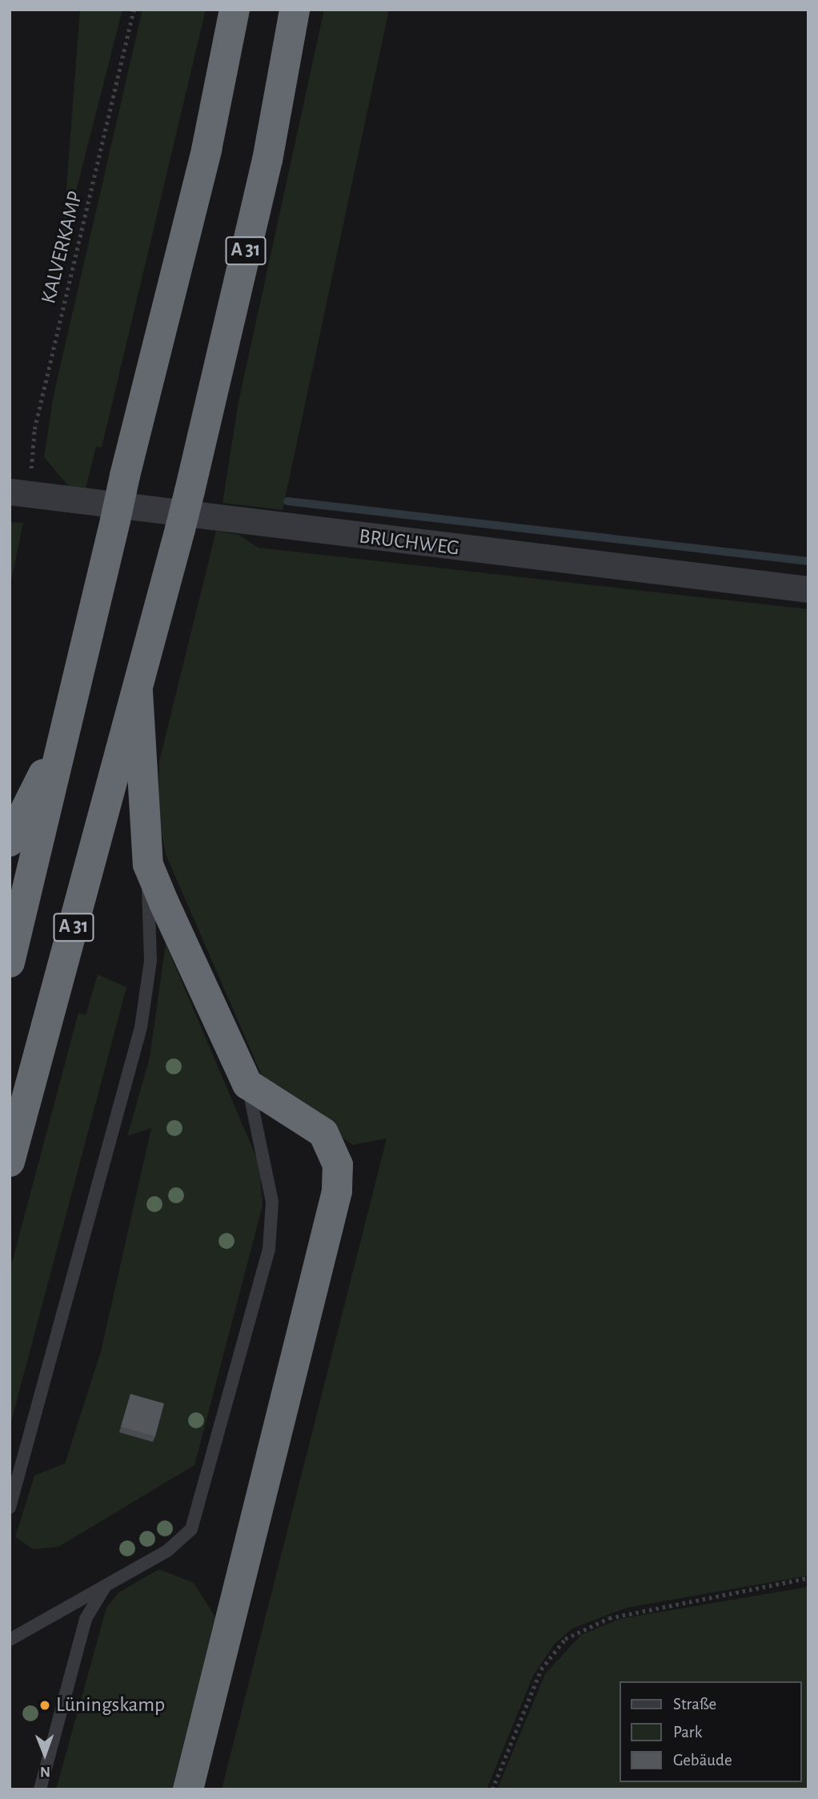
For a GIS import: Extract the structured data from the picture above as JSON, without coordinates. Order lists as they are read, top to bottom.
{
  "streets": {
    "highway": ["A 31"],
    "street": ["BRUCHWEG"],
    "path": ["KALVERKAMP"]
  },
  "crossings": [
    ["KALVERKAMP", "BRUCHWEG"]
  ],
  "places": ["Lüningskamp"],
  "legend": ["Straße", "Park", "Gebäude"],
  "north": "bottom"
}
